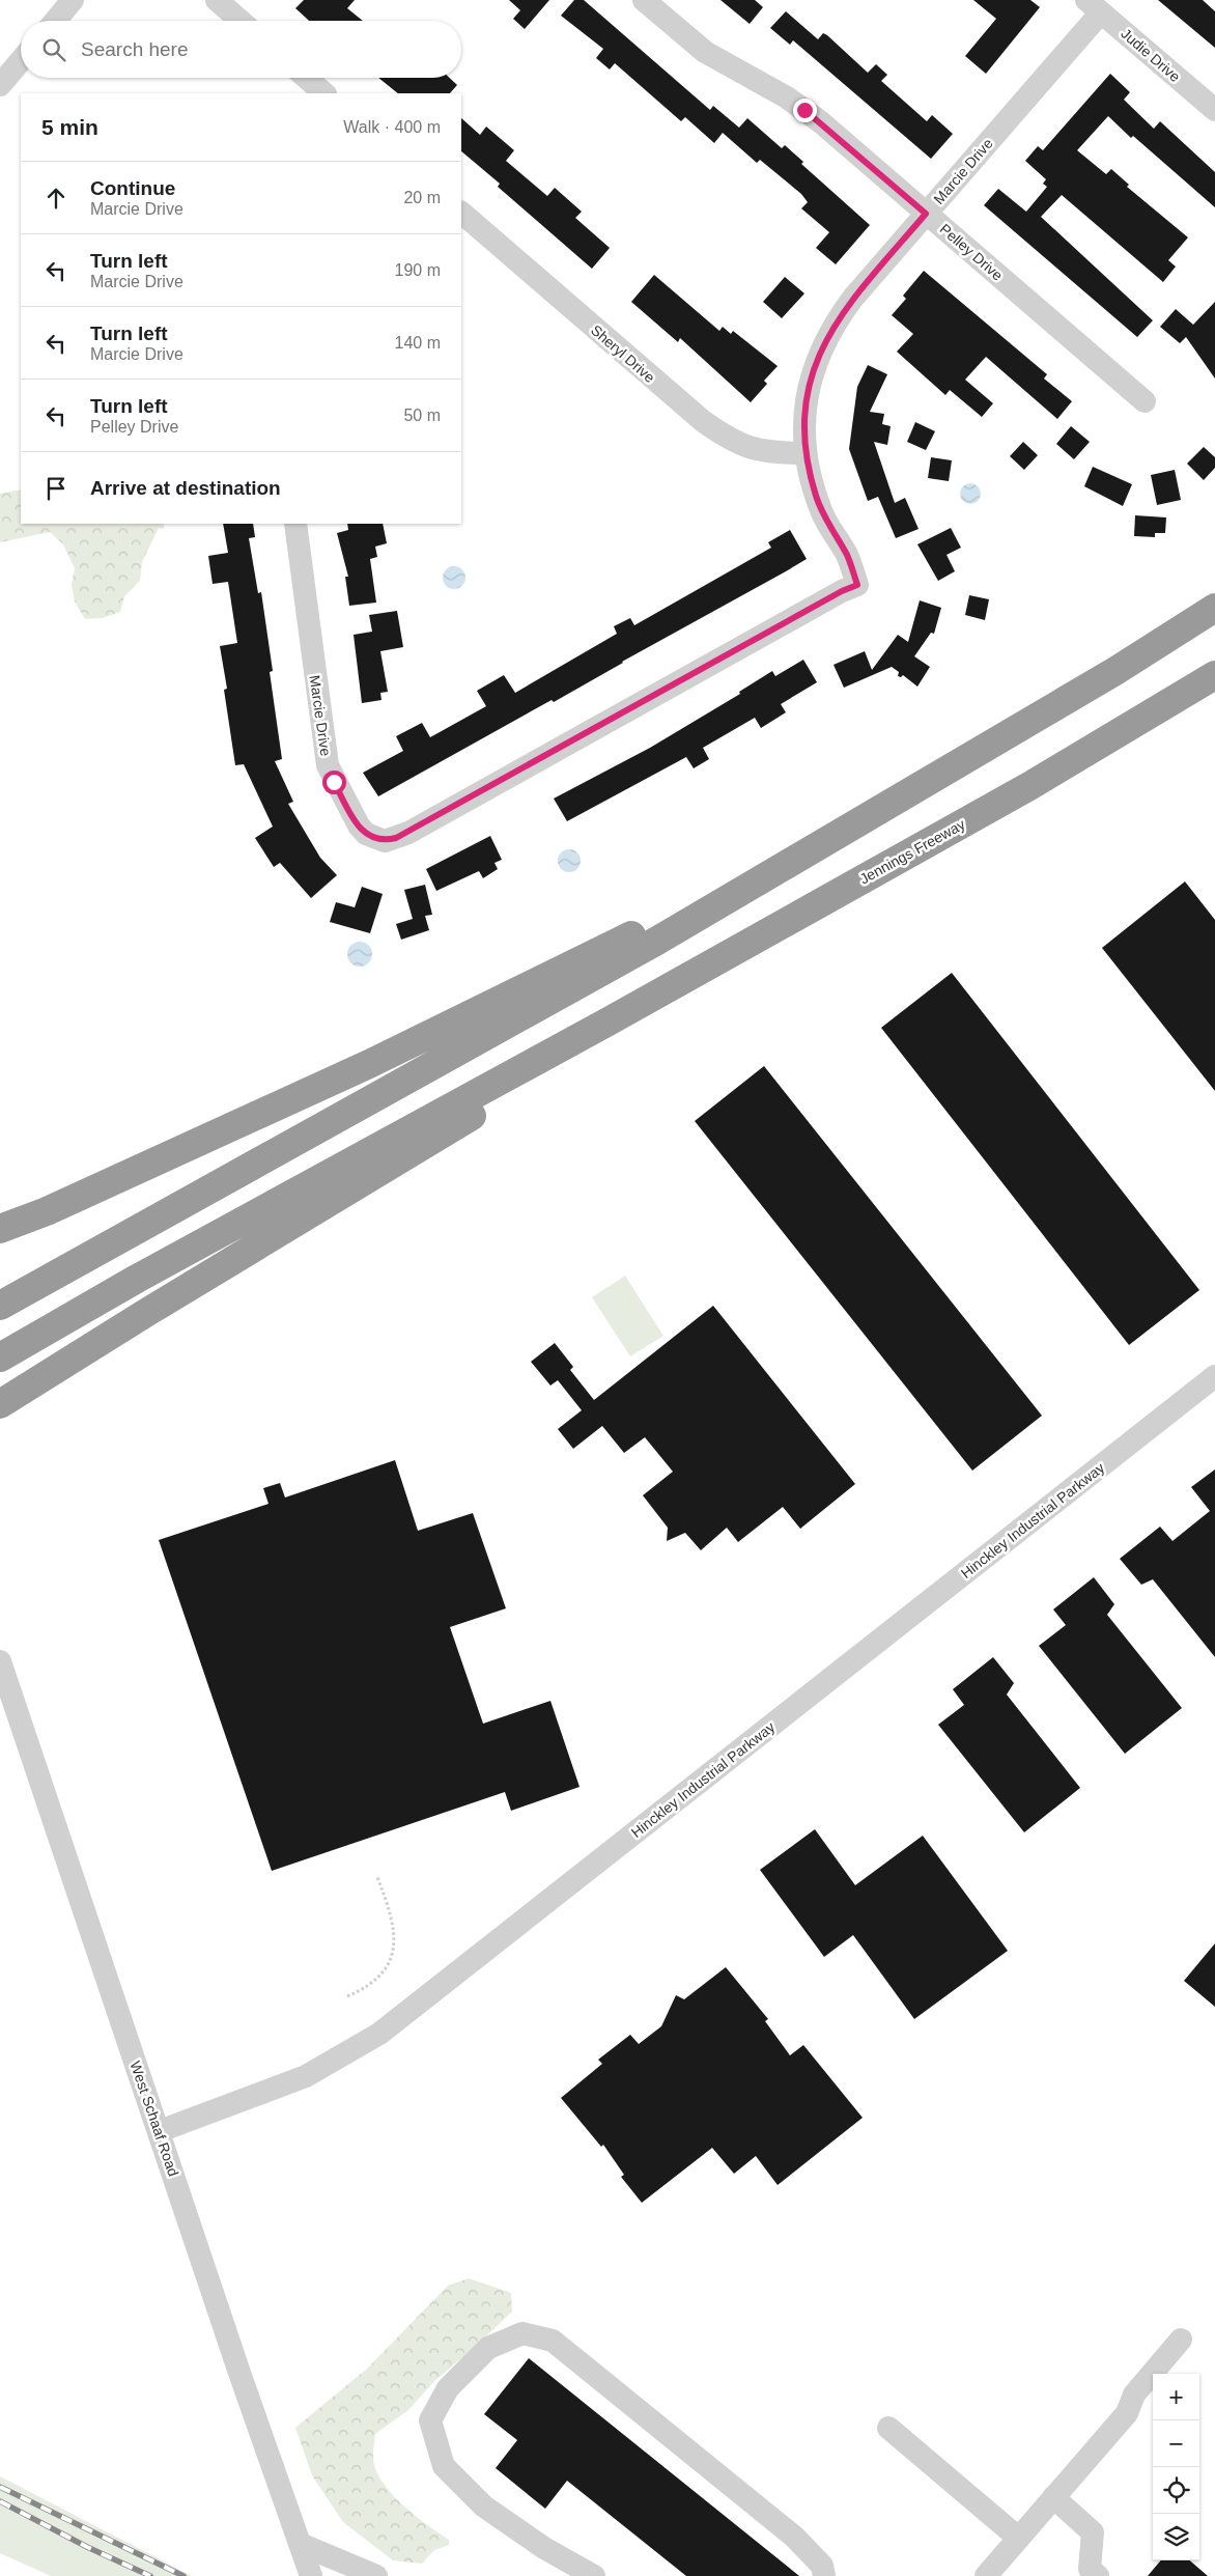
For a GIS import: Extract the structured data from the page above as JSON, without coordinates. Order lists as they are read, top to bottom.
{
  "streets": {
    "highway": ["Jennings Freeway"],
    "street": [
      "Judie Drive",
      "Marcie Drive",
      "Pelley Drive",
      "Sheryl Drive",
      "Hinckley Industrial Parkway",
      "West Schaaf Road"
    ]
  },
  "crossings": [
    ["Judie Drive", "Marcie Drive"],
    ["Marcie Drive", "Pelley Drive"],
    ["Marcie Drive", "Sheryl Drive"],
    ["Hinckley Industrial Parkway", "West Schaaf Road"]
  ],
  "page": {
    "search": "Search here",
    "heading": ["5 min", "Walk · 400 m"],
    "list": [
      ["Continue", "Marcie Drive", "20 m"],
      ["Turn left", "Marcie Drive", "190 m"],
      ["Turn left", "Marcie Drive", "140 m"],
      ["Turn left", "Pelley Drive", "50 m"],
      "Arrive at destination"
    ],
    "map_buttons": ["+", "−"]
  }
}
